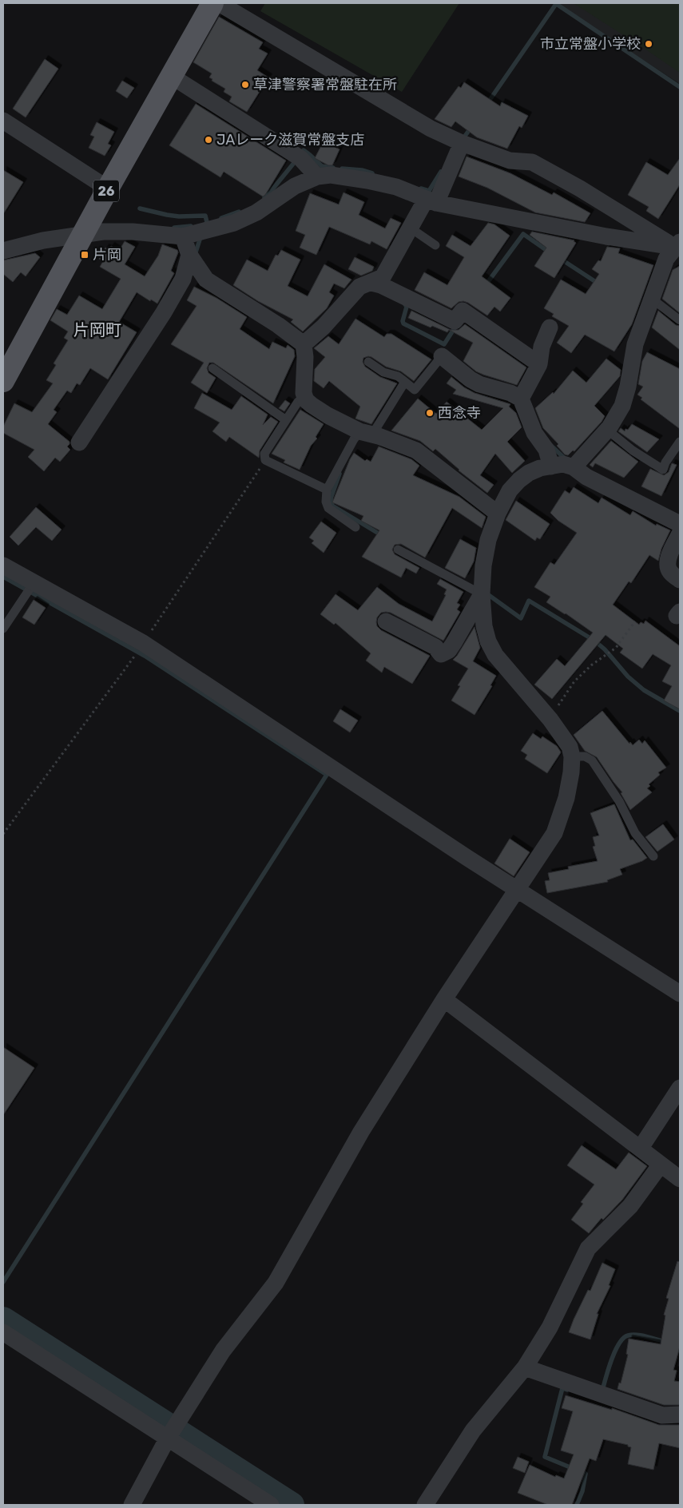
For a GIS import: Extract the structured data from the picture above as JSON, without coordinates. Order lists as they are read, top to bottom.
{
  "streets": {
    "main road": ["26"]
  },
  "districts": ["片岡町"],
  "places": {
    "other": [
      "市立常盤小学校",
      "草津警察署常盤駐在所",
      "JAレーク滋賀常盤支店",
      "西念寺"
    ],
    "transit": ["片岡"]
  }
}
